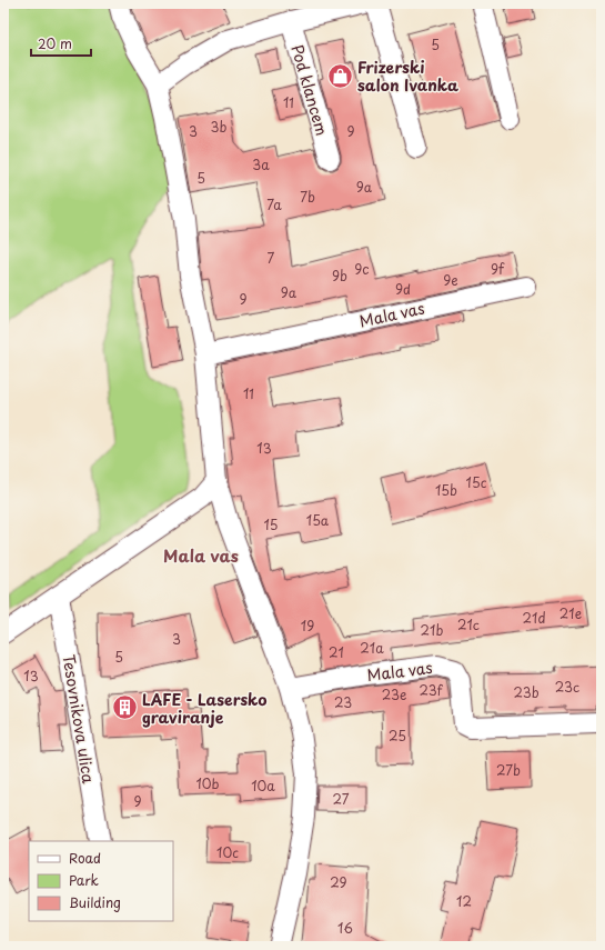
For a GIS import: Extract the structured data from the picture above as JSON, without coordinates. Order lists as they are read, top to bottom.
{
  "streets": {
    "street": ["Pod klancem", "Mala vas", "Tesovnikova ulica"]
  },
  "districts": ["Mala vas"],
  "places": {
    "shop": ["Frizerski salon Ivanka"],
    "building": ["LAFE - Lasersko graviranje"]
  },
  "house_numbers": [
    "5",
    "11",
    "3b",
    "3",
    "9",
    "3a",
    "5",
    "9a",
    "7b",
    "7a",
    "7",
    "9c",
    "9f",
    "9b",
    "9e",
    "9d",
    "9a",
    "9",
    "11",
    "13",
    "15c",
    "15b",
    "15a",
    "15",
    "21e",
    "21d",
    "21c",
    "19",
    "21b",
    "3",
    "21a",
    "21",
    "5",
    "13",
    "23c",
    "23f",
    "23b",
    "23e",
    "23",
    "25",
    "27b",
    "10b",
    "10a",
    "27",
    "9",
    "10c",
    "29",
    "12",
    "16"
  ],
  "legend": ["Road", "Park", "Building"],
  "scale_bar": "20 m"
}
